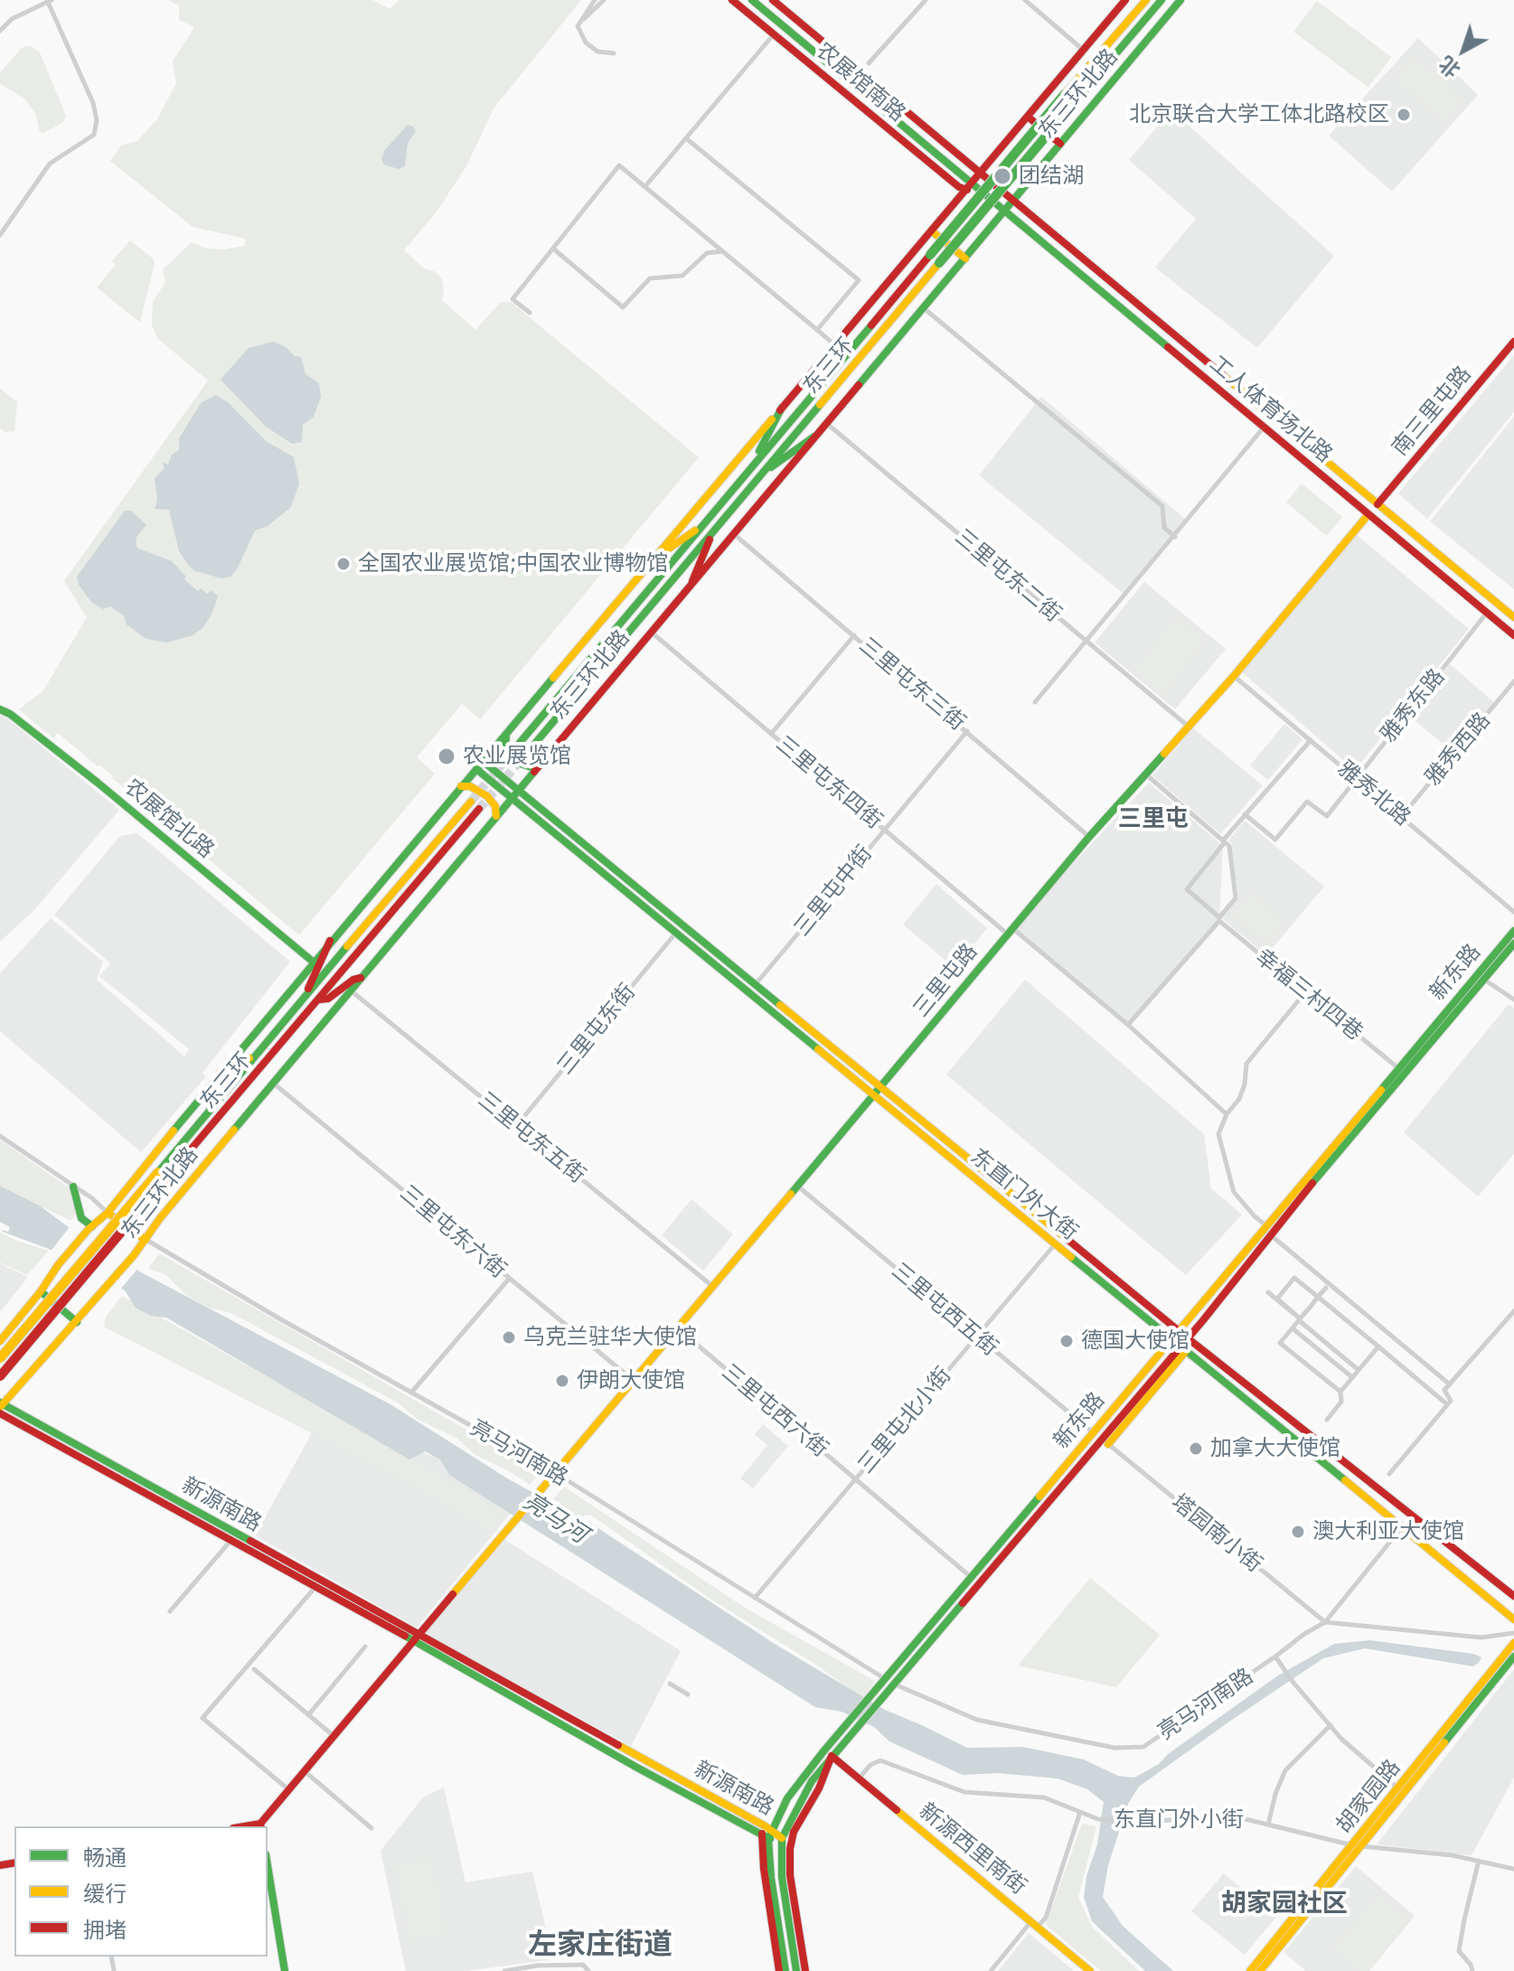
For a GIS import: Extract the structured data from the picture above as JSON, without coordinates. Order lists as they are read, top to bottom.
{
  "streets": {
    "main road": [
      "农展馆南路",
      "东三环北路",
      "东三环",
      "工人体育场北路",
      "南三里屯路",
      "农展馆北路",
      "新东路",
      "三里屯路",
      "东直门外大街",
      "新源南路",
      "胡家园路",
      "新源西里南街"
    ],
    "street": [
      "三里屯东二街",
      "三里屯东三街",
      "雅秀东路",
      "雅秀西路",
      "三里屯东四街",
      "雅秀北路",
      "三里屯中街",
      "幸福三村四巷",
      "三里屯东街",
      "三里屯东五街",
      "三里屯东六街",
      "三里屯西五街",
      "三里屯西六街",
      "三里屯北小街",
      "亮马河南路",
      "塔园南小街",
      "东直门外小街"
    ]
  },
  "crossings": [
    ["农展馆南路", "东三环北路"],
    ["农展馆南路", "工人体育场北路"],
    ["东三环北路", "工人体育场北路"],
    ["东三环北路", "三里屯东二街"],
    ["东三环北路", "三里屯东三街"],
    ["东三环北路", "三里屯东四街"],
    ["东三环北路", "农展馆北路"],
    ["东三环北路", "三里屯东五街"],
    ["东三环北路", "东直门外大街"],
    ["东三环北路", "三里屯东六街"],
    ["东三环北路", "亮马河南路"],
    ["东三环北路", "新源南路"],
    ["工人体育场北路", "南三里屯路"],
    ["工人体育场北路", "雅秀东路"],
    ["工人体育场北路", "三里屯路"],
    ["三里屯东二街", "三里屯路"],
    ["三里屯东三街", "三里屯中街"],
    ["三里屯东三街", "三里屯路"],
    ["雅秀东路", "雅秀北路"],
    ["雅秀西路", "雅秀北路"],
    ["三里屯东四街", "三里屯中街"],
    ["三里屯东四街", "三里屯路"],
    ["雅秀北路", "三里屯路"],
    ["三里屯中街", "东直门外大街"],
    ["新东路", "幸福三村四巷"],
    ["新东路", "东直门外大街"],
    ["新东路", "三里屯西五街"],
    ["新东路", "三里屯西六街"],
    ["新东路", "亮马河南路"],
    ["新东路", "新源南路"],
    ["新东路", "塔园南小街"],
    ["新东路", "新源西里南街"],
    ["三里屯路", "三里屯东五街"],
    ["三里屯路", "东直门外大街"],
    ["三里屯路", "三里屯东六街"],
    ["三里屯路", "三里屯西五街"],
    ["三里屯路", "三里屯西六街"],
    ["三里屯路", "亮马河南路"],
    ["三里屯路", "新源南路"],
    ["三里屯东街", "三里屯东五街"],
    ["三里屯东街", "东直门外大街"],
    ["东直门外大街", "三里屯北小街"],
    ["东直门外大街", "亮马河南路"],
    ["三里屯西五街", "三里屯北小街"],
    ["三里屯西五街", "塔园南小街"],
    ["三里屯西六街", "三里屯北小街"],
    ["三里屯北小街", "亮马河南路"],
    ["亮马河南路", "塔园南小街"],
    ["胡家园路", "东直门外小街"]
  ],
  "districts": ["三里屯", "胡家园社区", "左家庄街道"],
  "water": ["亮马河"],
  "places": [
    "北京联合大学工体北路校区",
    "团结湖",
    "全国农业展览馆;中国农业博物馆",
    "农业展览馆",
    "乌克兰驻华大使馆",
    "德国大使馆",
    "伊朗大使馆",
    "加拿大大使馆",
    "澳大利亚大使馆"
  ],
  "legend": ["畅通", "缓行", "拥堵"],
  "north": "bottom left"
}
